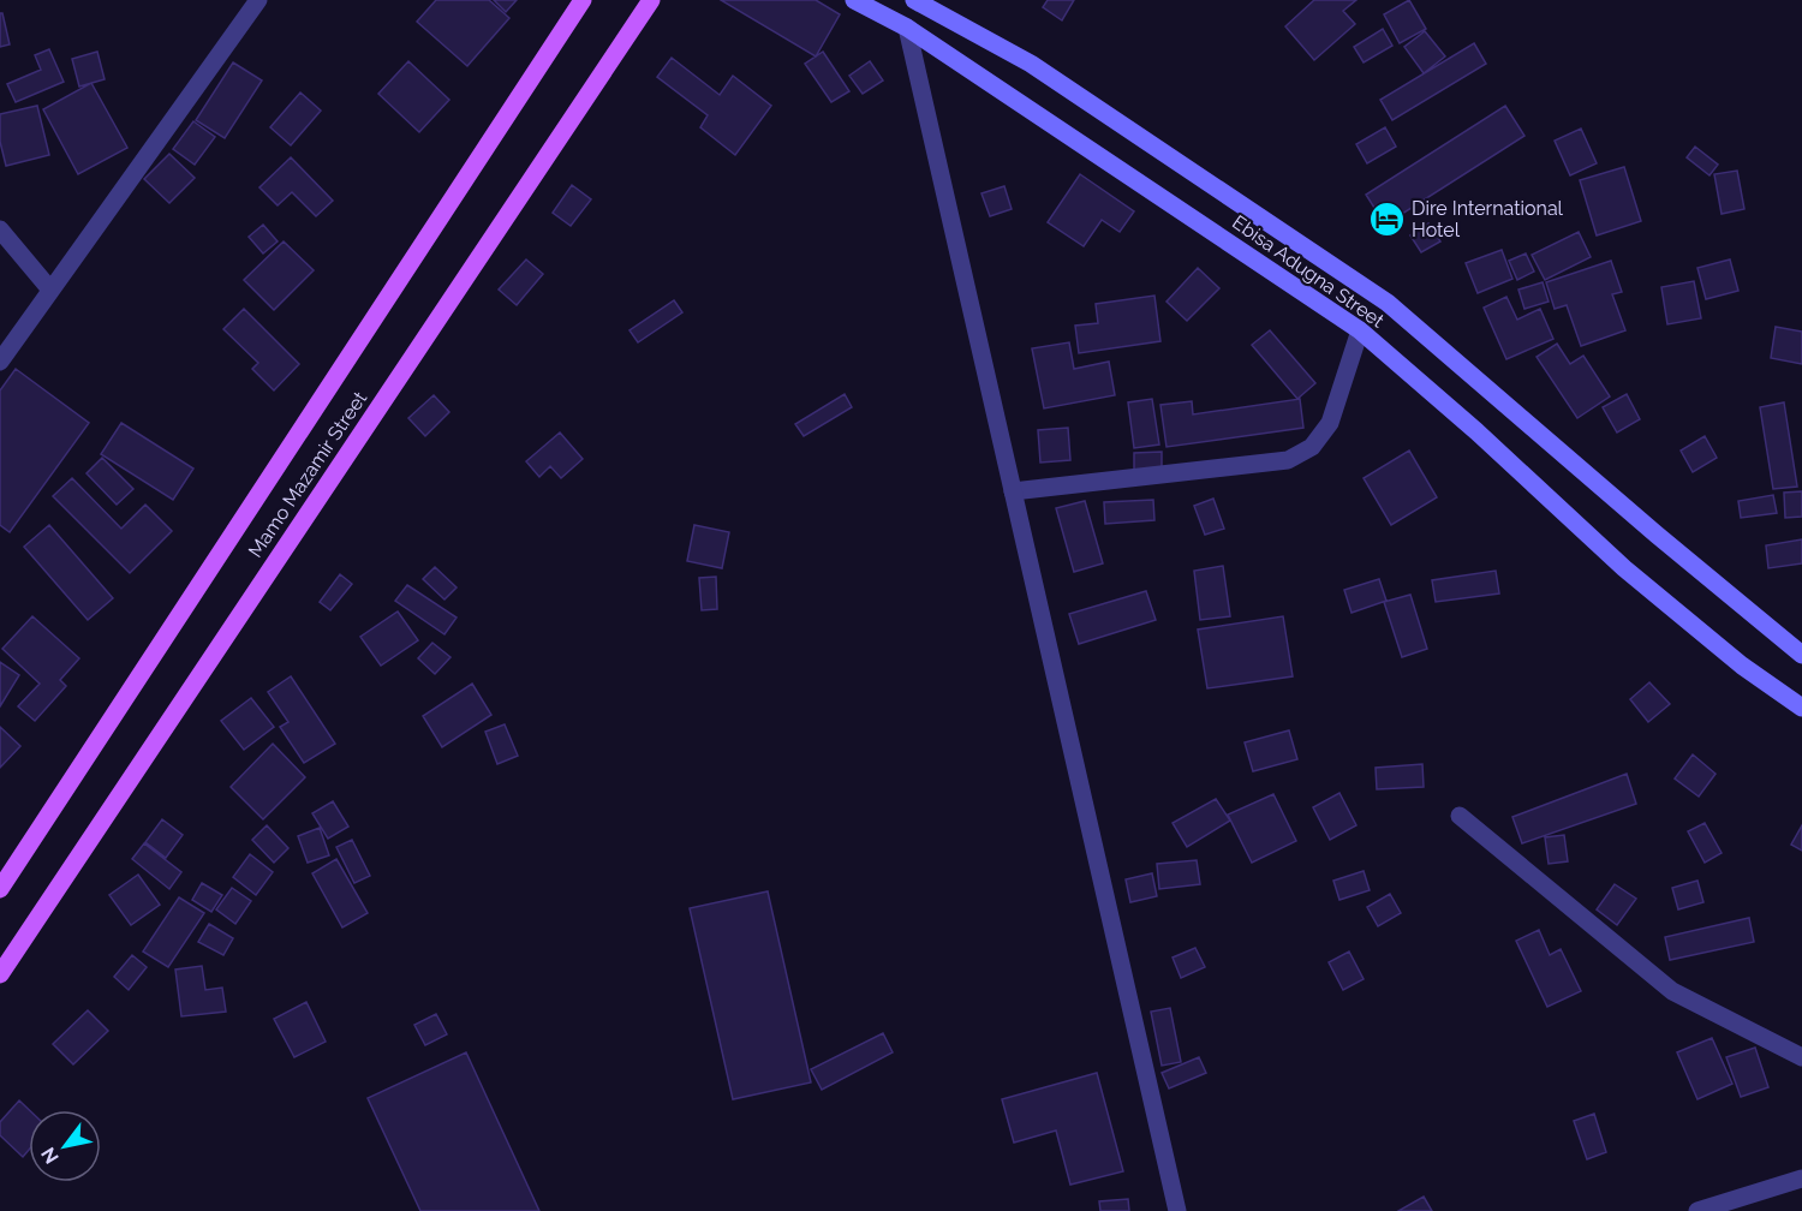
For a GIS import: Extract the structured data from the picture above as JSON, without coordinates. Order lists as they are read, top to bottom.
{
  "streets": {
    "main road": ["Ebisa Adugna Street", "Mamo Mazamir Street"]
  },
  "places": {
    "hotel": ["Dire International Hotel"]
  },
  "north": "bottom left"
}
